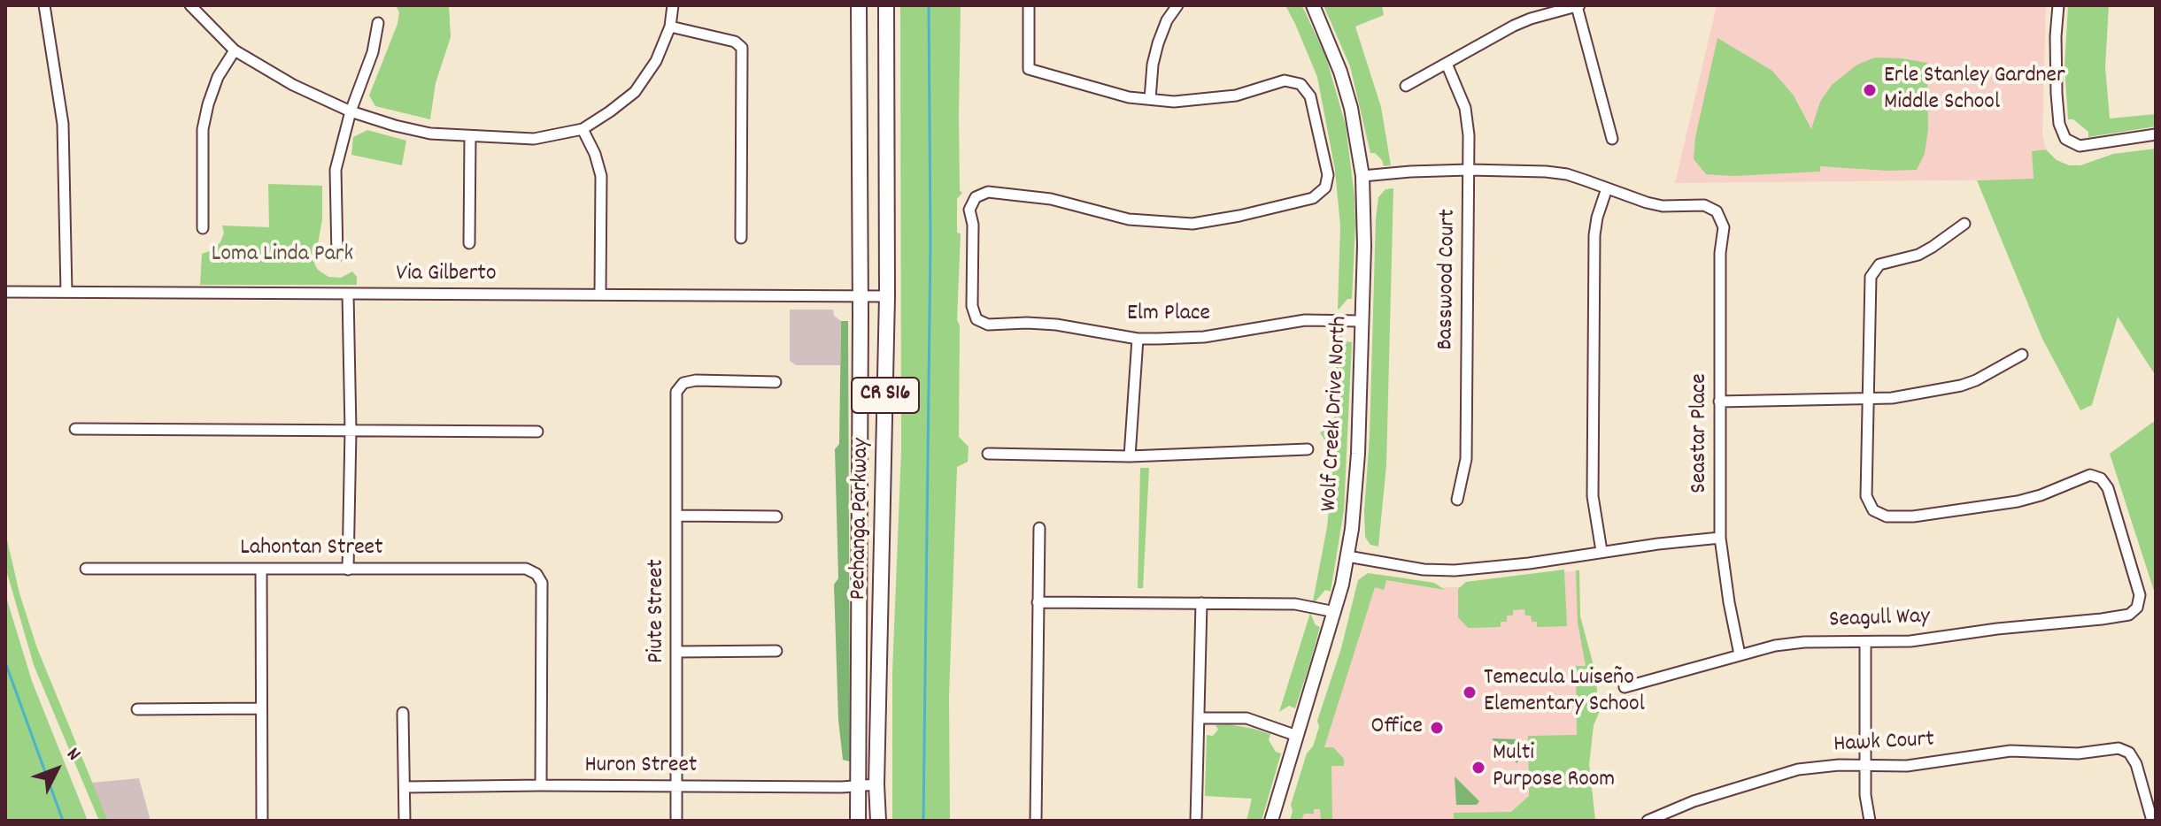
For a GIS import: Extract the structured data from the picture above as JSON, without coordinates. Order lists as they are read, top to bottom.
{
  "streets": {
    "main road": ["CR S16", "Pechanga Parkway"],
    "street": [
      "Via Gilberto",
      "Basswood Court",
      "Elm Place",
      "Wolf Creek Drive North",
      "Seastar Place",
      "Lahontan Street",
      "Piute Street",
      "Seagull Way",
      "Hawk Court",
      "Huron Street"
    ]
  },
  "crossings": [
    ["Via Gilberto", "Pechanga Parkway"],
    ["Elm Place", "Wolf Creek Drive North"],
    ["Seastar Place", "Seagull Way"],
    ["Pechanga Parkway", "Huron Street"],
    ["Lahontan Street", "Huron Street"],
    ["Piute Street", "Huron Street"]
  ],
  "parks": ["Loma Linda Park"],
  "places": [
    "Erle Stanley Gardner Middle School",
    "Temecula Luiseño Elementary School",
    "Office",
    "Multi Purpose Room"
  ],
  "north": "top right"
}
